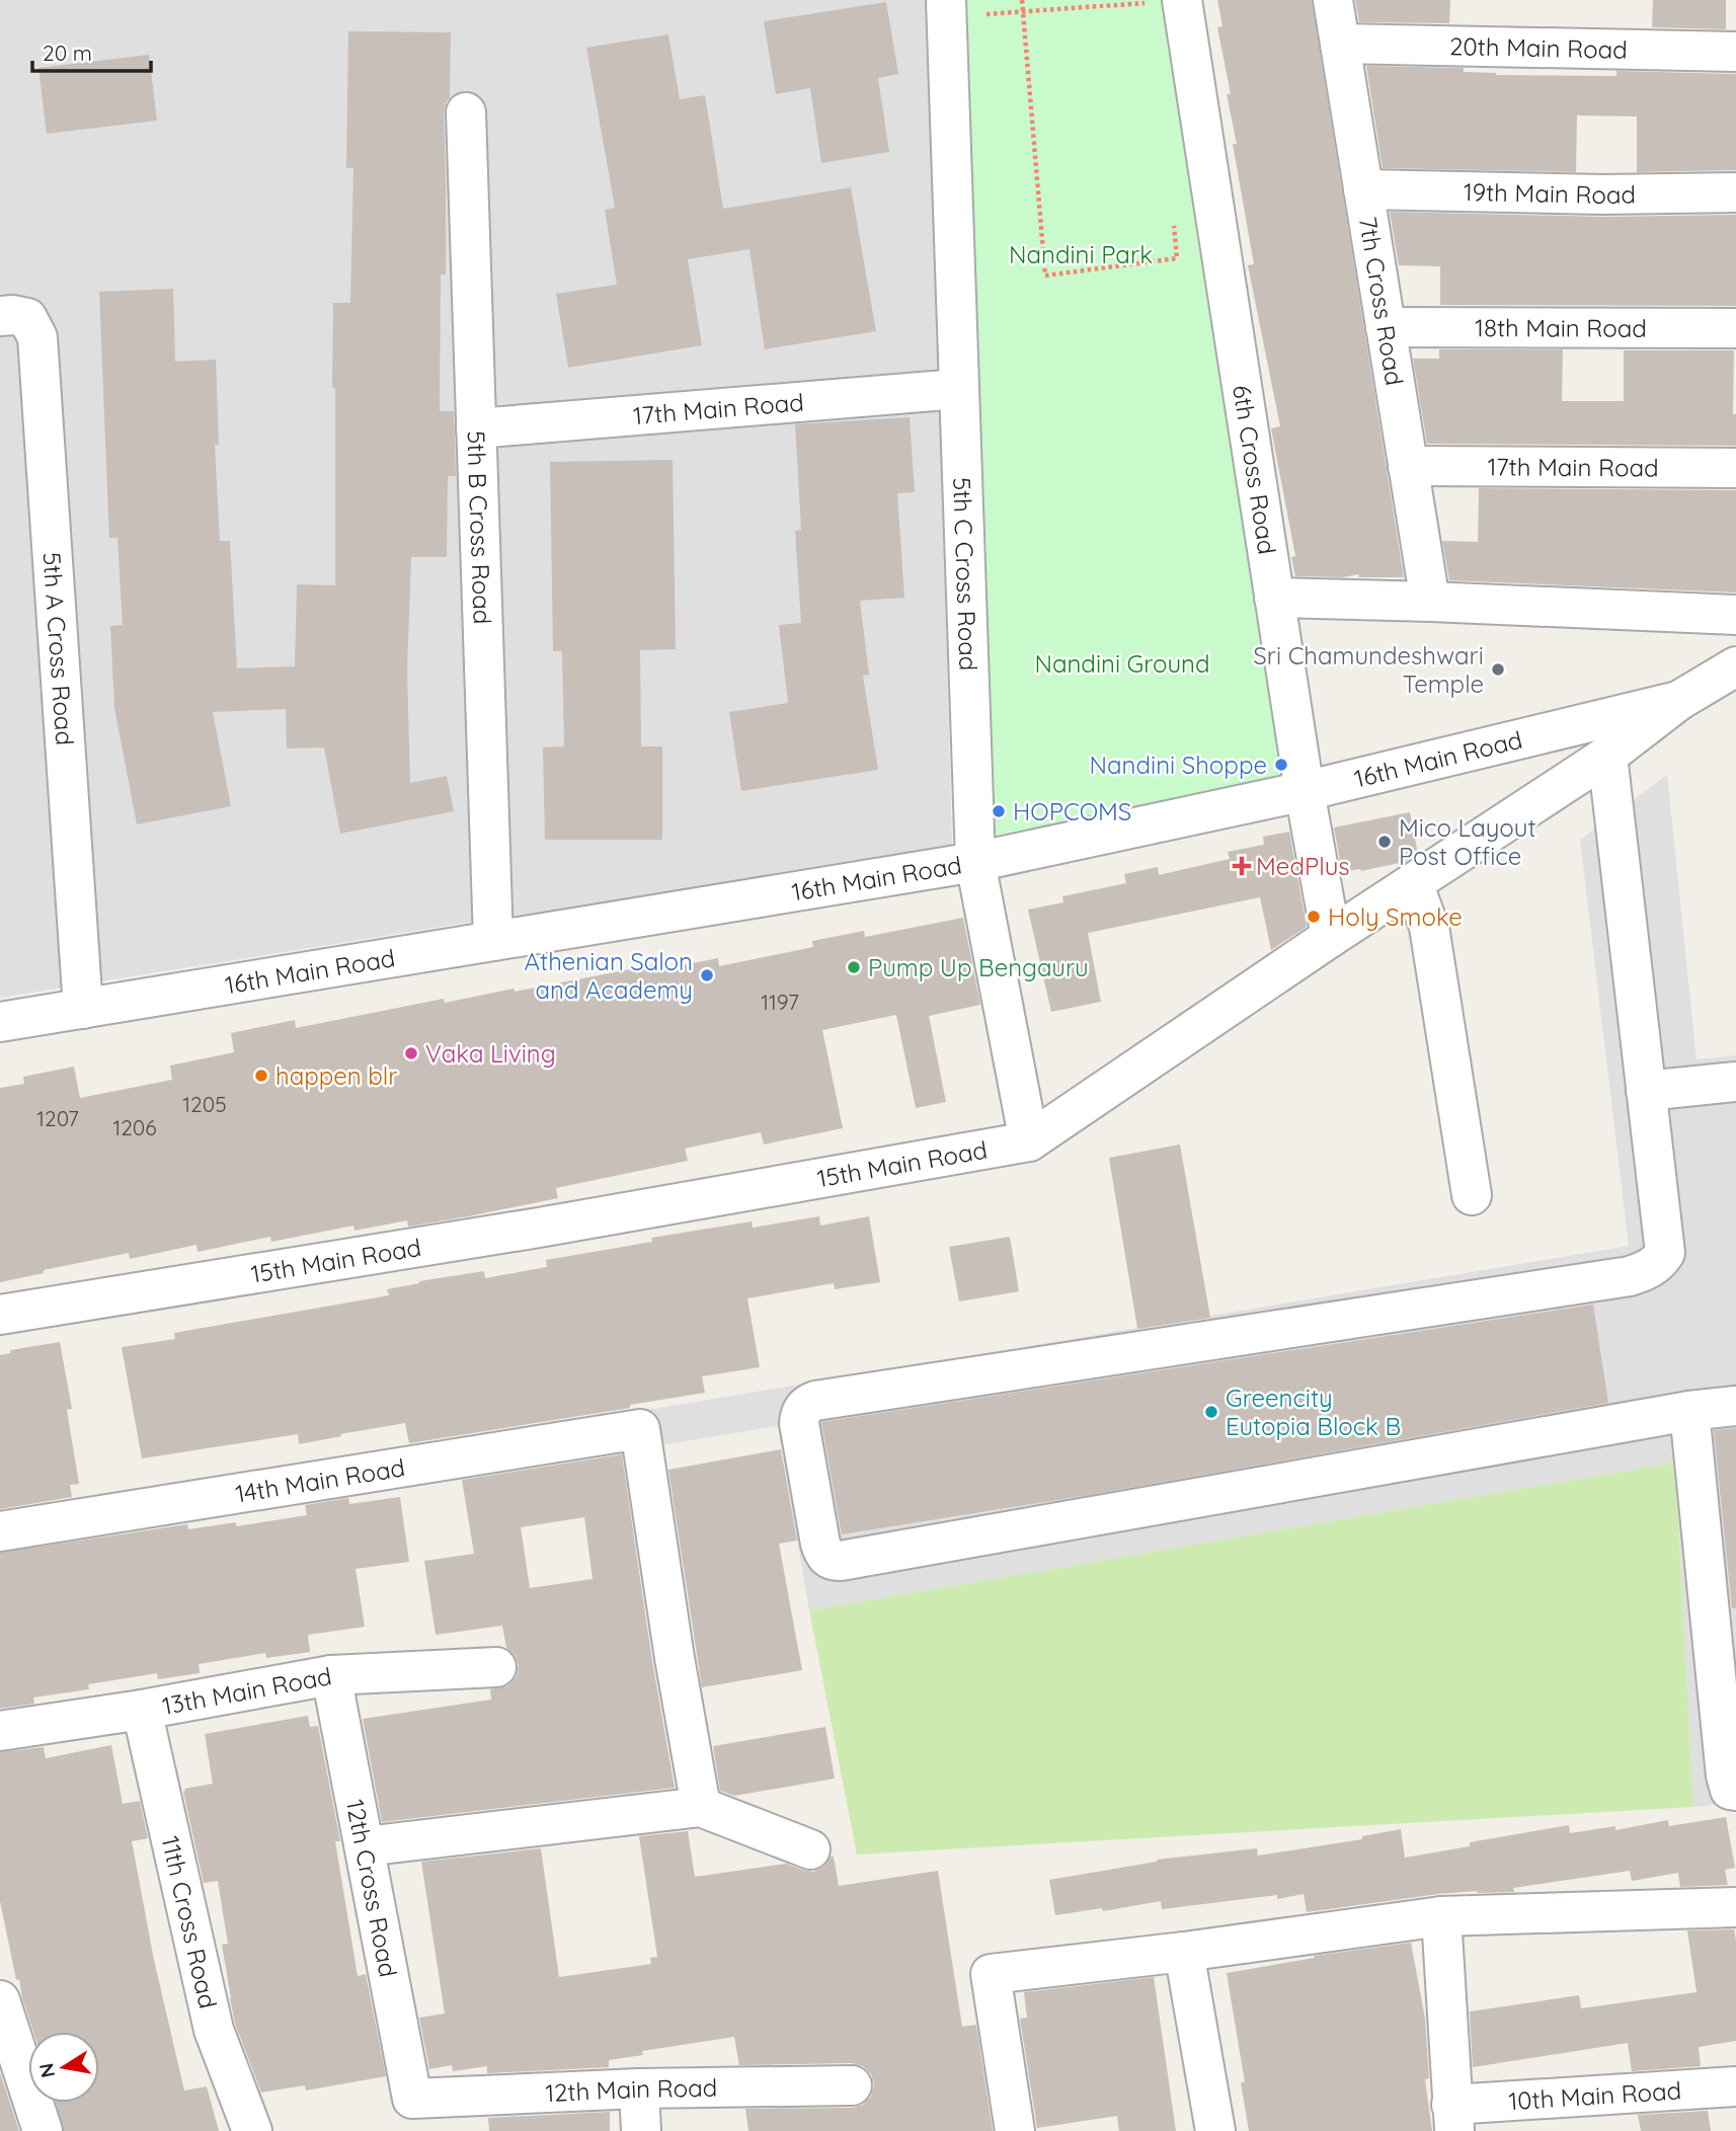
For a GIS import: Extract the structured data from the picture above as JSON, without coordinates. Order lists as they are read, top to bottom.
{
  "streets": {
    "street": [
      "20th Main Road",
      "19th Main Road",
      "7th Cross Road",
      "18th Main Road",
      "17th Main Road",
      "6th Cross Road",
      "5th B Cross Road",
      "5th C Cross Road",
      "5th A Cross Road",
      "16th Main Road",
      "15th Main Road",
      "14th Main Road",
      "13th Main Road",
      "12th Cross Road",
      "11th Cross Road",
      "12th Main Road",
      "10th Main Road"
    ]
  },
  "crossings": [
    ["20th Main Road", "7th Cross Road"],
    ["19th Main Road", "7th Cross Road"],
    ["7th Cross Road", "18th Main Road"],
    ["7th Cross Road", "17th Main Road"],
    ["17th Main Road", "5th B Cross Road"],
    ["17th Main Road", "5th C Cross Road"],
    ["6th Cross Road", "16th Main Road"],
    ["6th Cross Road", "15th Main Road"],
    ["5th B Cross Road", "16th Main Road"],
    ["5th C Cross Road", "16th Main Road"],
    ["5th C Cross Road", "15th Main Road"],
    ["5th A Cross Road", "16th Main Road"],
    ["16th Main Road", "15th Main Road"],
    ["13th Main Road", "12th Cross Road"],
    ["13th Main Road", "11th Cross Road"],
    ["12th Cross Road", "12th Main Road"]
  ],
  "parks": ["Nandini Park", "Nandini Ground"],
  "places": {
    "other": [
      "Sri Chamundeshwari Temple",
      "Nandini Shoppe",
      "HOPCOMS",
      "Mico Layout Post Office",
      "Holy Smoke",
      "Pump Up Bengauru",
      "Athenian Salon and Academy",
      "Vaka Living",
      "happen blr",
      "Greencity Eutopia Block B"
    ],
    "health": ["MedPlus"]
  },
  "house_numbers": [
    "1197",
    "1205",
    "1207",
    "1206"
  ],
  "scale_bar": "20 m",
  "north": "left"
}
